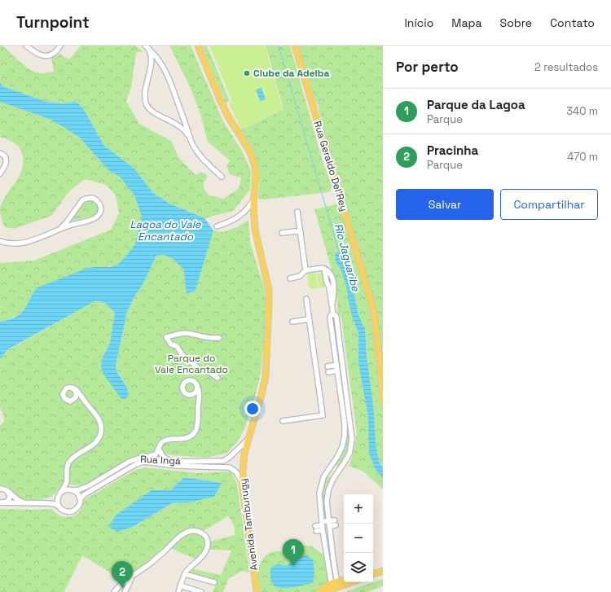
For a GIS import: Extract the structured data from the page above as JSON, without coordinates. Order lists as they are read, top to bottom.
{
  "streets": {
    "main road": ["Rua Geraldo Del'Rey", "Avenida Tamburugy"],
    "street": ["Rua Ingá"]
  },
  "crossings": [
    ["Rua Ingá", "Avenida Tamburugy"]
  ],
  "water": ["Lagoa do Vale Encantado", "Rio Jaguaribe"],
  "parks": ["Parque do Vale Encantado"],
  "places": ["Clube da Adelba"],
  "page": {
    "header": "Turnpoint",
    "nav": [
      "Início",
      "Mapa",
      "Sobre",
      "Contato"
    ],
    "heading": ["Por perto", "2 resultados"],
    "list": [
      {
        "mark": "1",
        "name": "Parque da Lagoa",
        "note": "Parque",
        "value": "340 m"
      },
      {
        "mark": "2",
        "name": "Pracinha",
        "note": "Parque",
        "value": "470 m"
      }
    ],
    "buttons": ["Salvar", "Compartilhar"],
    "map_buttons": ["+", "−"],
    "pins": ["1", "2"]
  }
}
